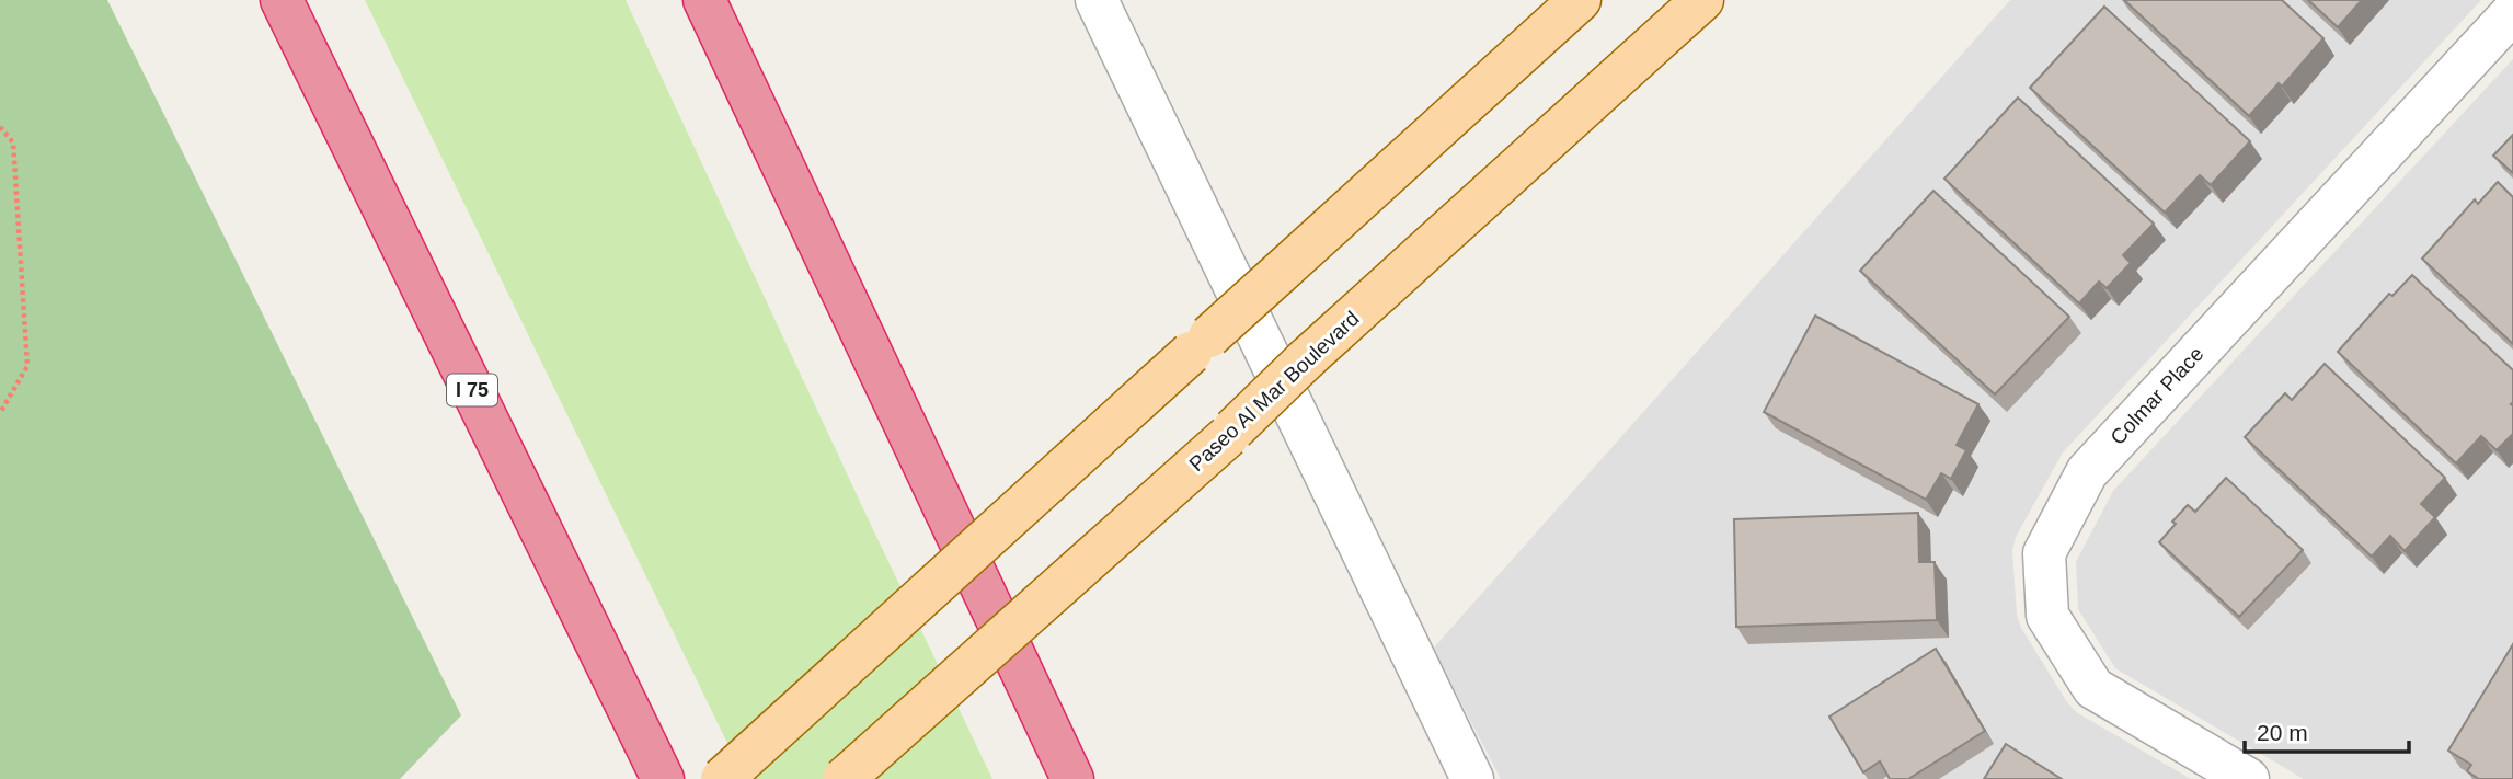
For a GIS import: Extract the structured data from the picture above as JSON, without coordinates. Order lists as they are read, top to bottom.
{
  "streets": {
    "highway": ["I 75"],
    "main road": ["Paseo Al Mar Boulevard"],
    "street": ["Colmar Place"]
  },
  "scale_bar": "20 m"
}
